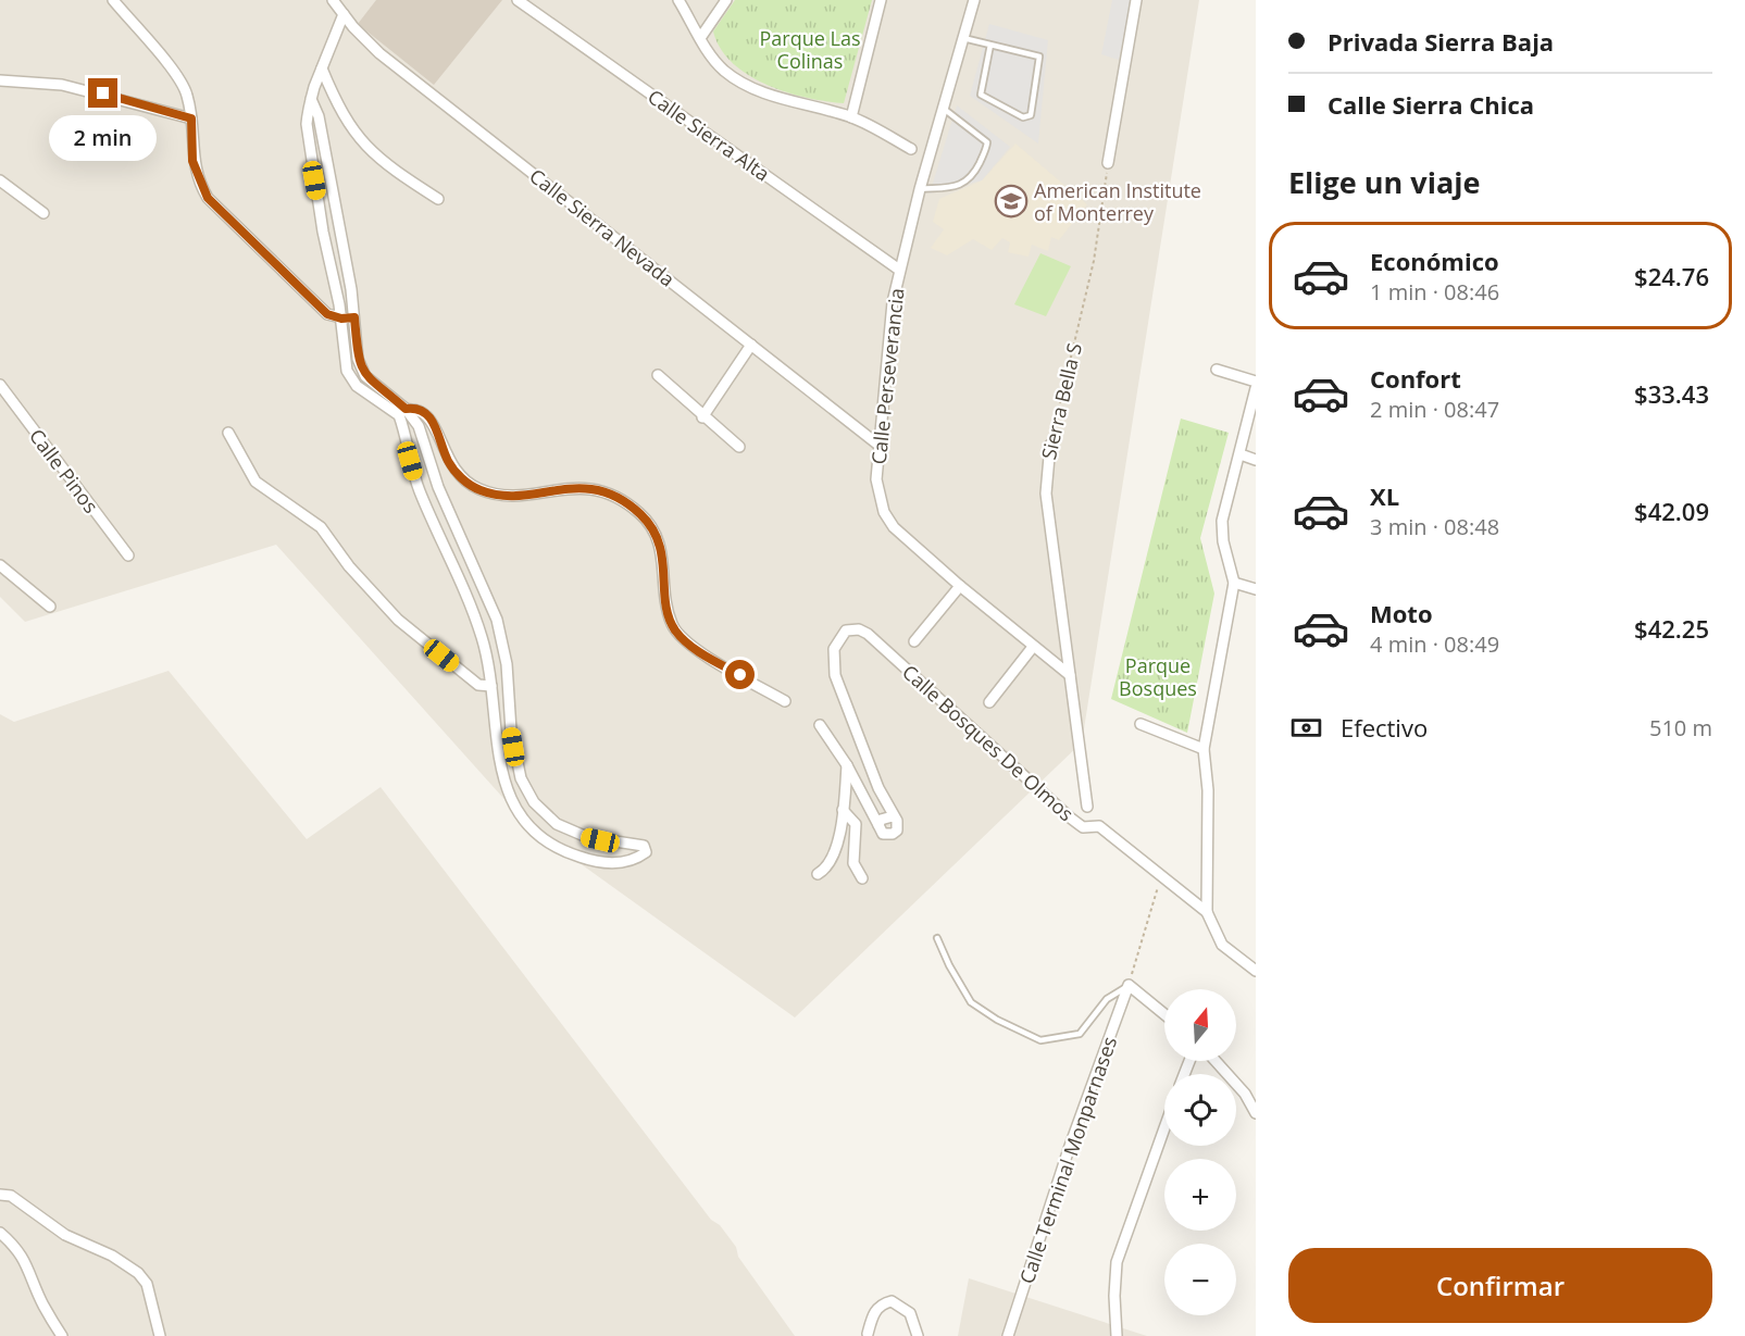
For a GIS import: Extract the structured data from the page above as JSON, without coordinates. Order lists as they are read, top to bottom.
{
  "streets": {
    "street": [
      "Calle Sierra Alta",
      "Calle Sierra Nevada",
      "Calle Perseverancia",
      "Sierra Bella S",
      "Calle Pinos",
      "Calle Bosques De Olmos",
      "Calle Terminal Monparnases"
    ]
  },
  "crossings": [
    ["Calle Sierra Alta", "Calle Perseverancia"],
    ["Calle Sierra Nevada", "Calle Perseverancia"],
    ["Calle Perseverancia", "Sierra Bella S"]
  ],
  "parks": ["Parque Las Colinas", "Parque Bosques"],
  "places": {
    "school or university": ["American Institute of Monterrey"]
  },
  "north": "top",
  "page": {
    "banner": ["Privada Sierra Baja", "Calle Sierra Chica"],
    "bubble": "2 min",
    "heading": "Elige un viaje",
    "list": [
      {
        "name": "Económico",
        "note": "1 min · 08:46",
        "value": "$24.76"
      },
      {
        "name": "Confort",
        "note": "2 min · 08:47",
        "value": "$33.43"
      },
      {
        "name": "XL",
        "note": "3 min · 08:48",
        "value": "$42.09"
      },
      {
        "name": "Moto",
        "note": "4 min · 08:49",
        "value": "$42.25"
      }
    ],
    "pay": ["Efectivo", "510 m"],
    "map_buttons": ["+", "−"],
    "buttons": "Confirmar"
  }
}
